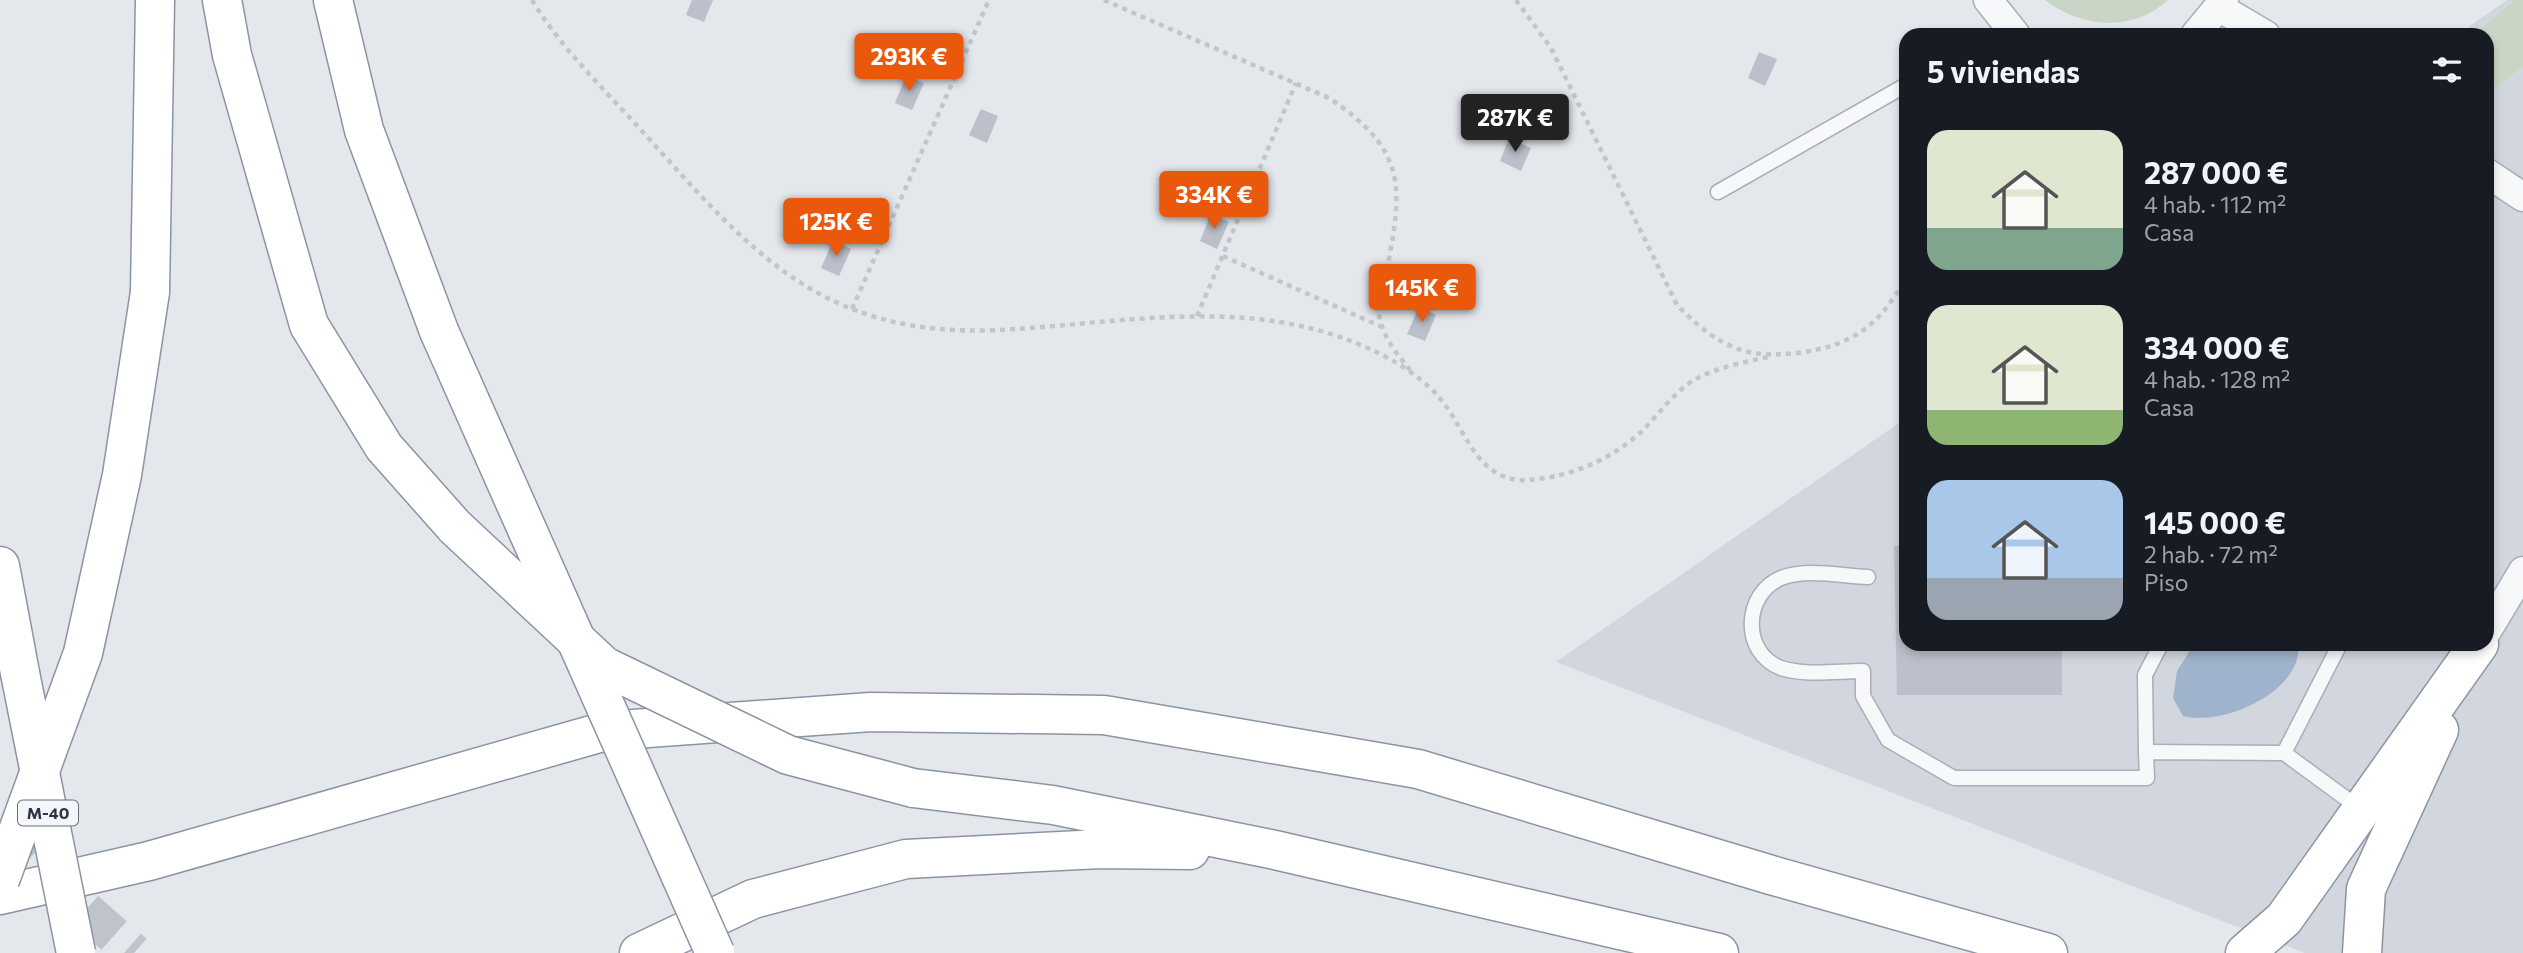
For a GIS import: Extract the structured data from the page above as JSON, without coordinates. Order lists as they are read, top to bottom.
{
  "streets": {
    "highway": ["M-40"]
  },
  "page": {
    "heading": "5 viviendas",
    "price": [
      "293K €",
      "287K €",
      "334K €",
      "125K €",
      "145K €"
    ],
    "list": [
      {
        "name": "287 000 €",
        "note": "4 hab. · 112 m² · Casa"
      },
      {
        "name": "334 000 €",
        "note": "4 hab. · 128 m² · Casa"
      },
      {
        "name": "145 000 €",
        "note": "2 hab. · 72 m² · Piso"
      }
    ]
  }
}
